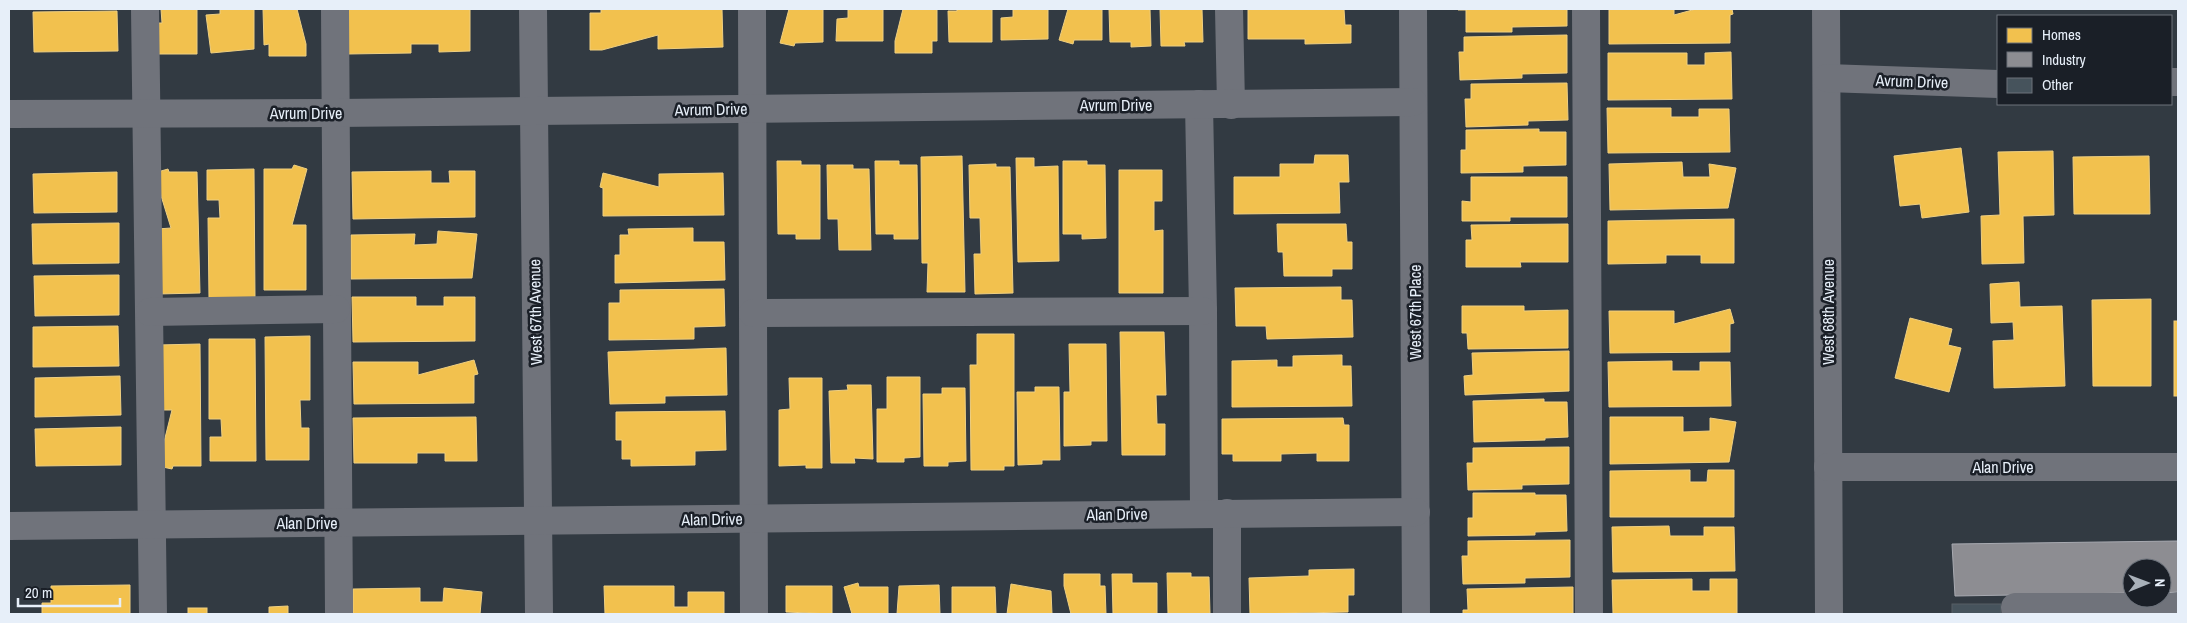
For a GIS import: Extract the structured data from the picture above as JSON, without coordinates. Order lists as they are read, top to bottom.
{
  "streets": {
    "street": [
      "Avrum Drive",
      "West 67th Avenue",
      "West 67th Place",
      "West 68th Avenue",
      "Alan Drive"
    ]
  },
  "crossings": [
    ["Avrum Drive", "West 67th Avenue"],
    ["Avrum Drive", "West 67th Place"],
    ["Avrum Drive", "West 68th Avenue"],
    ["West 67th Avenue", "Alan Drive"],
    ["West 67th Place", "Alan Drive"],
    ["West 68th Avenue", "Alan Drive"]
  ],
  "legend": ["Homes", "Industry", "Other"],
  "scale_bar": "20 m",
  "north": "right"
}
